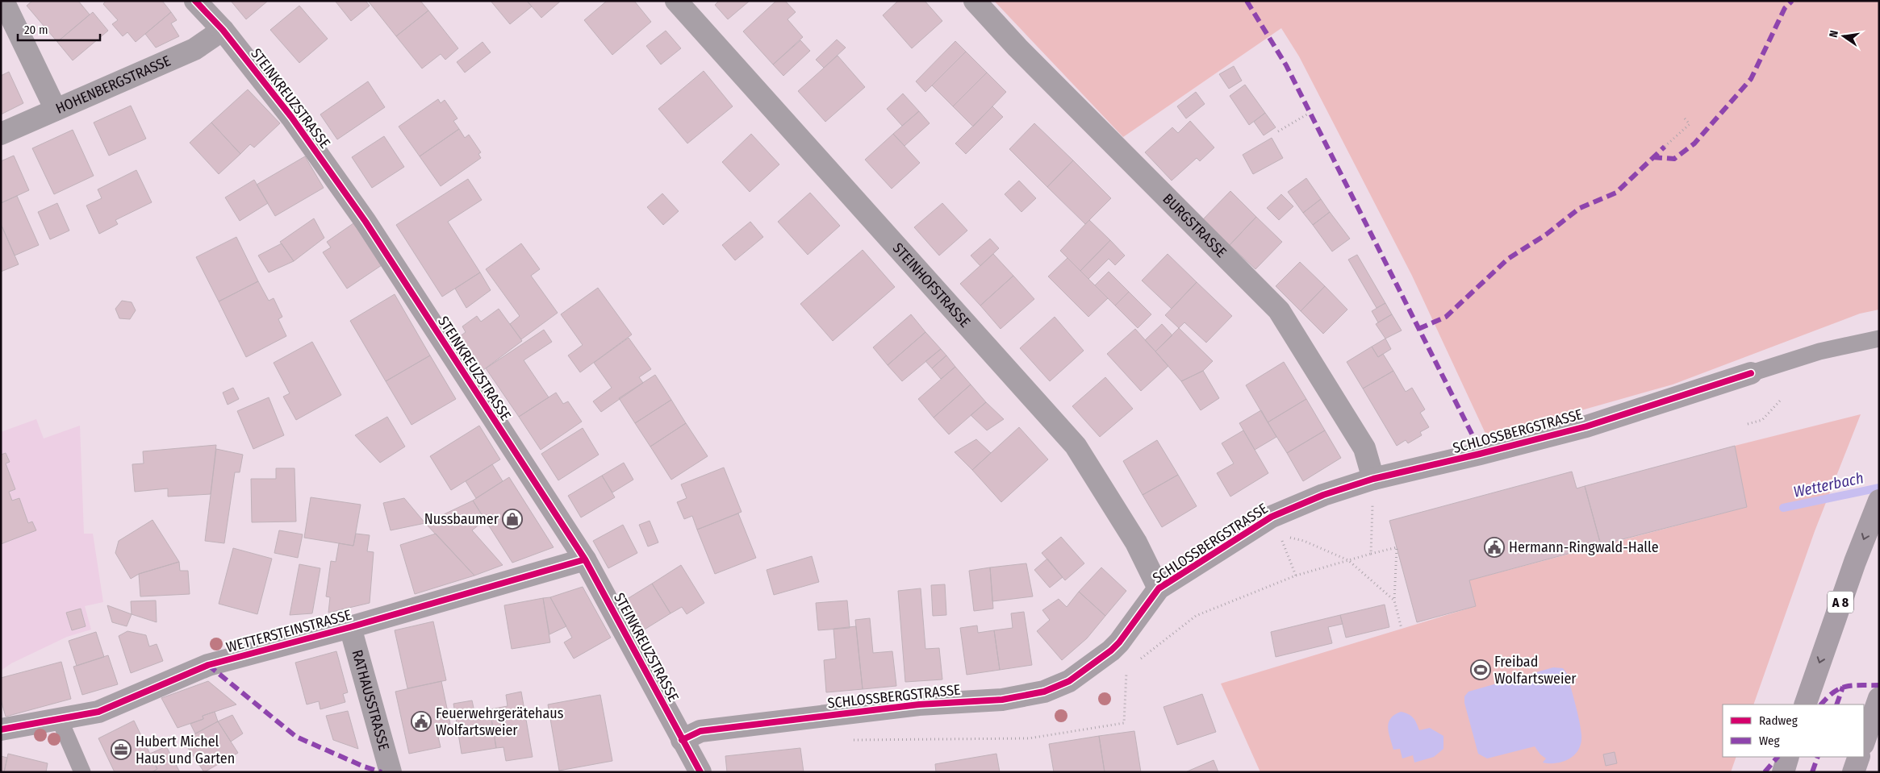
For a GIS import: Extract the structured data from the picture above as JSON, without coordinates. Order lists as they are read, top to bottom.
{
  "streets": {
    "highway": ["A 8"],
    "street": [
      "HOHENBERGSTRASSE",
      "STEINKREUZSTRASSE",
      "BURGSTRASSE",
      "STEINHOFSTRASSE",
      "SCHLOSSBERGSTRASSE",
      "WETTERSTEINSTRASSE",
      "RATHAUSSTRASSE"
    ]
  },
  "crossings": [
    ["HOHENBERGSTRASSE", "STEINKREUZSTRASSE"],
    ["STEINKREUZSTRASSE", "SCHLOSSBERGSTRASSE"],
    ["STEINKREUZSTRASSE", "WETTERSTEINSTRASSE"],
    ["BURGSTRASSE", "SCHLOSSBERGSTRASSE"],
    ["STEINHOFSTRASSE", "SCHLOSSBERGSTRASSE"],
    ["WETTERSTEINSTRASSE", "RATHAUSSTRASSE"]
  ],
  "water": ["Wetterbach"],
  "places": {
    "shop": ["Nussbaumer"],
    "public building": ["Hermann-Ringwald-Halle", "Feuerwehrgerätehaus Wolfartsweier"],
    "sports": ["Freibad Wolfartsweier"],
    "office": ["Hubert Michel Haus und Garten"]
  },
  "legend": ["Radweg", "Weg"],
  "scale_bar": "20 m",
  "north": "left"
}
